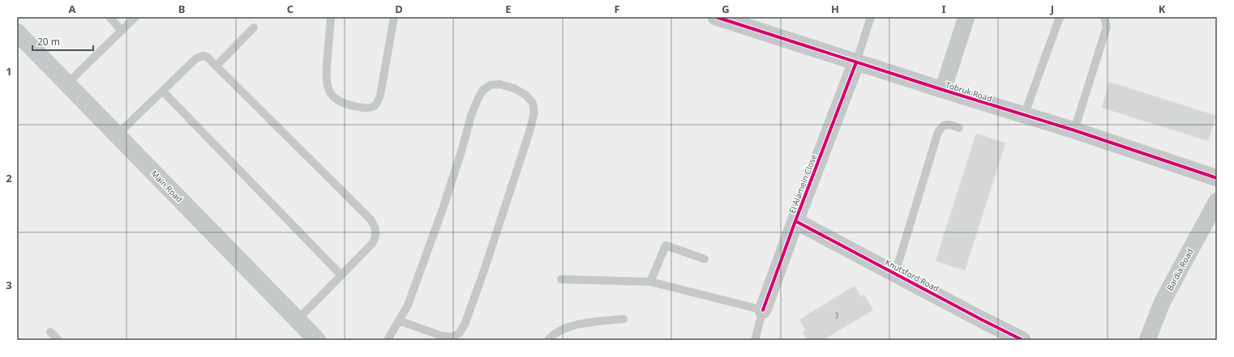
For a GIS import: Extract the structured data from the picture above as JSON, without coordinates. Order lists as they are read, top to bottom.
{
  "streets": {
    "main road": ["Main Road"],
    "street": [
      "Tobruk Road",
      "El Alamein Close",
      "Bardia Road",
      "Knutsford Road"
    ]
  },
  "crossings": [
    ["Tobruk Road", "El Alamein Close"],
    ["El Alamein Close", "Knutsford Road"]
  ],
  "house_numbers": ["3"],
  "scale_bar": "20 m",
  "grid": {
    "columns": [
      "A",
      "B",
      "C",
      "D",
      "E",
      "F",
      "G",
      "H",
      "I",
      "J",
      "K"
    ],
    "rows": ["1", "2", "3"]
  }
}
